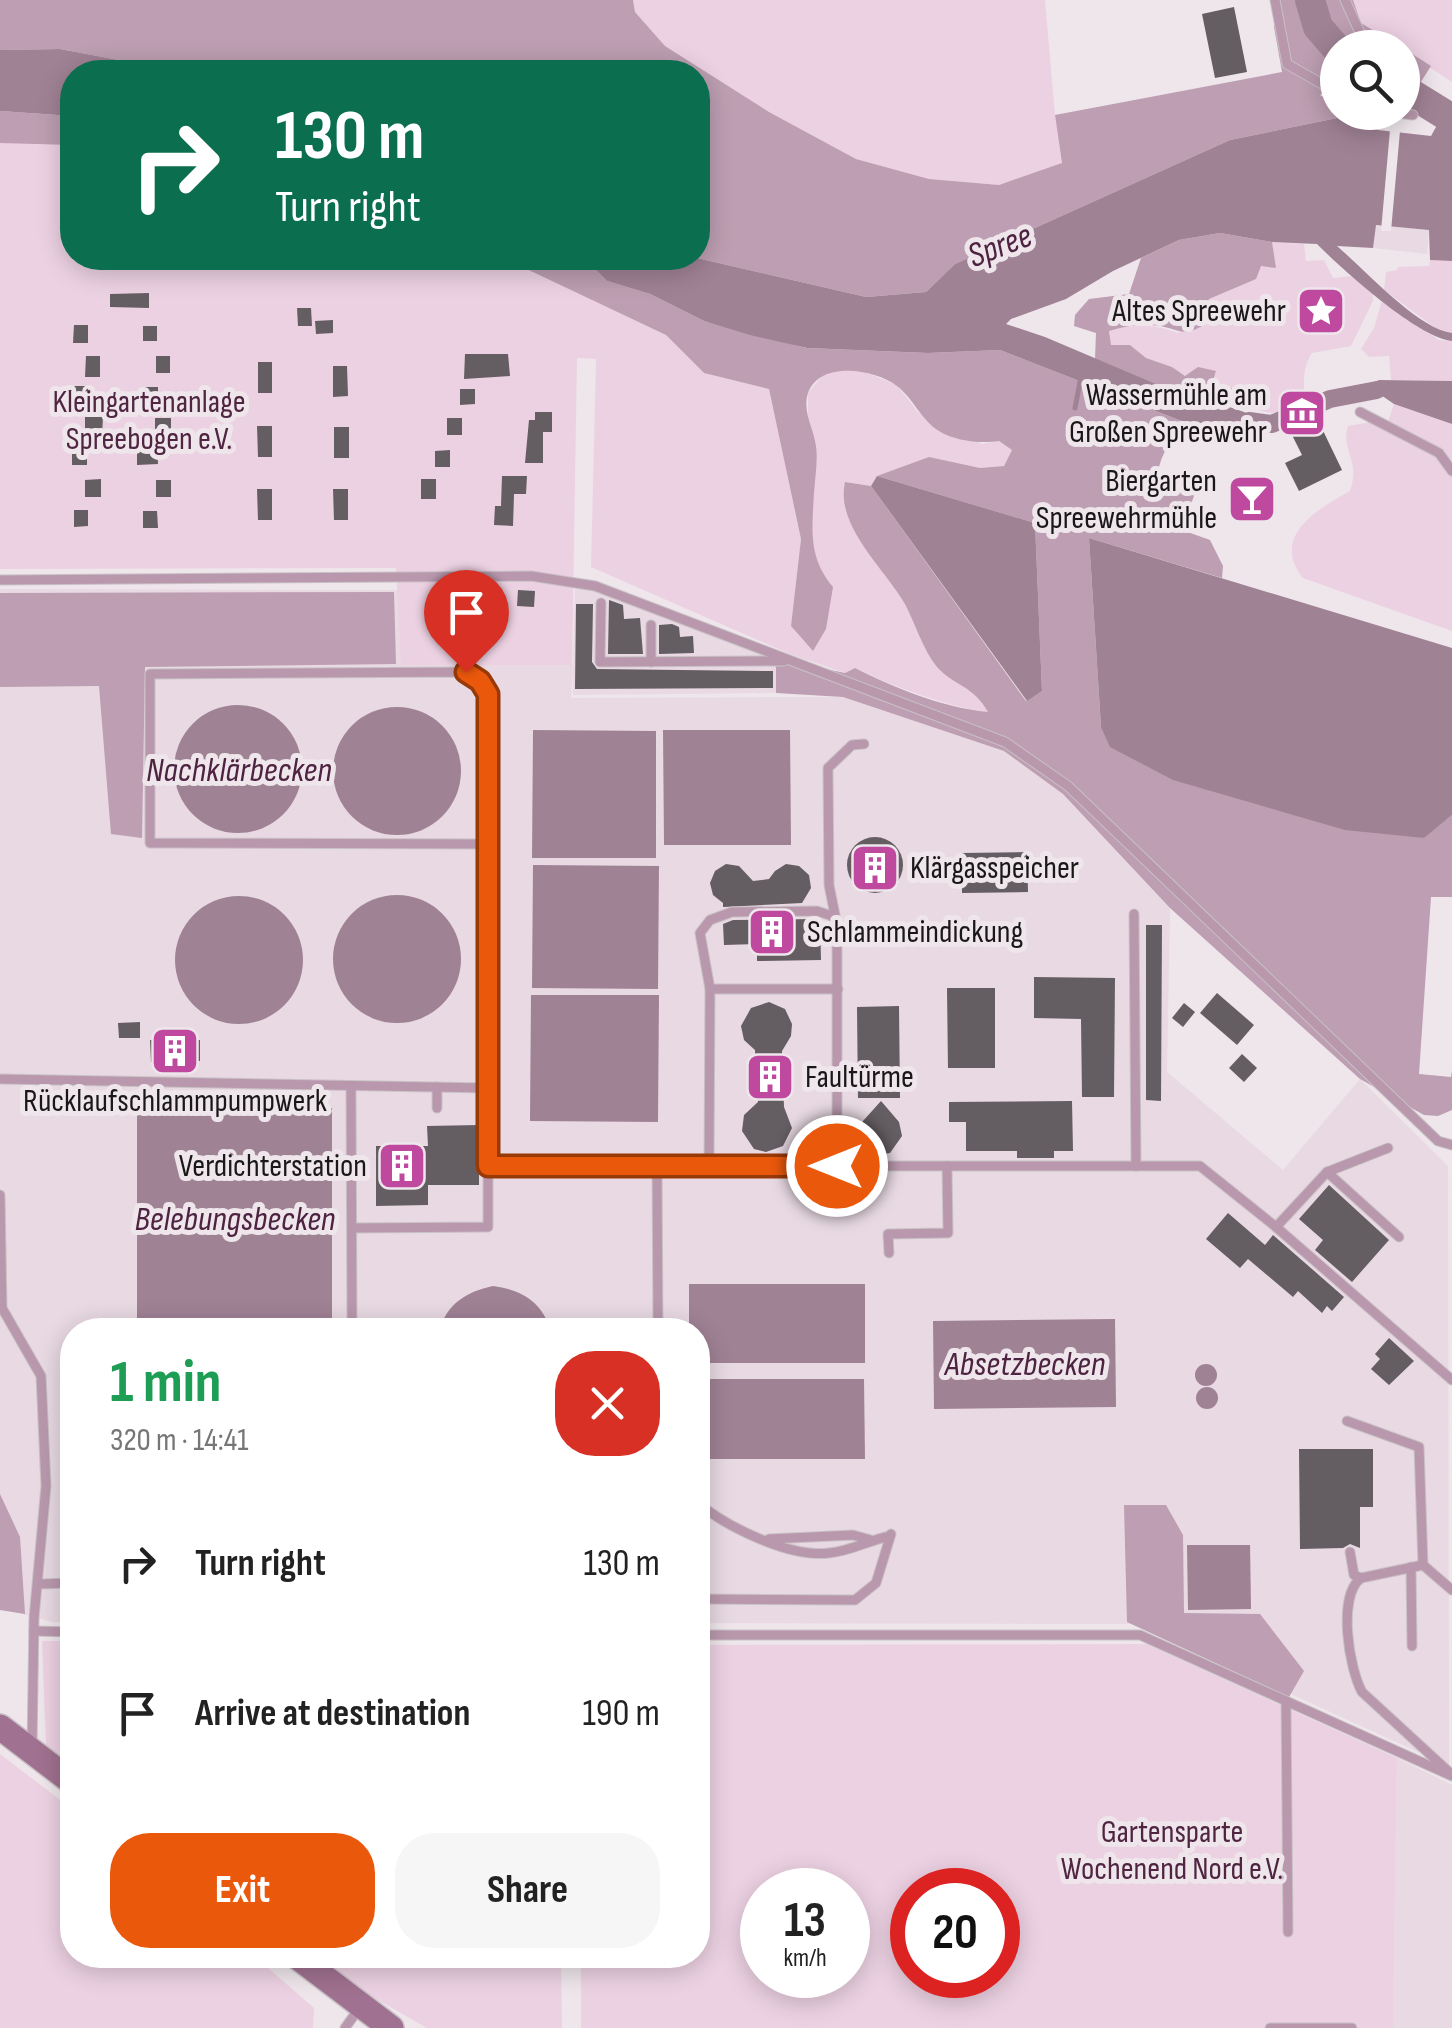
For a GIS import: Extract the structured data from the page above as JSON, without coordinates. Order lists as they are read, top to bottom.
{
  "water": [
    "Spree",
    "Nachklärbecken",
    "Belebungsbecken",
    "Absetzbecken"
  ],
  "parks": ["Kleingartenanlage Spreebogen e.V.", "Gartensparte Wochenend Nord e.V."],
  "places": {
    "place": ["Altes Spreewehr"],
    "museum": ["Wassermühle am Großen Spreewehr"],
    "bar": ["Biergarten Spreewehrmühle"],
    "building": [
      "Klärgasspeicher",
      "Schlammeindickung",
      "Rücklaufschlammpumpwerk",
      "Faultürme",
      "Verdichterstation"
    ]
  },
  "page": {
    "turn": ["130 m", "Turn right"],
    "heading": ["1 min", "320 m · 14:41"],
    "list": [
      {
        "name": "Turn right",
        "value": "130 m"
      },
      {
        "name": "Arrive at destination",
        "value": "190 m"
      }
    ],
    "buttons": ["Exit", "Share"],
    "speed": "13 km/h",
    "limit": "20"
  }
}
